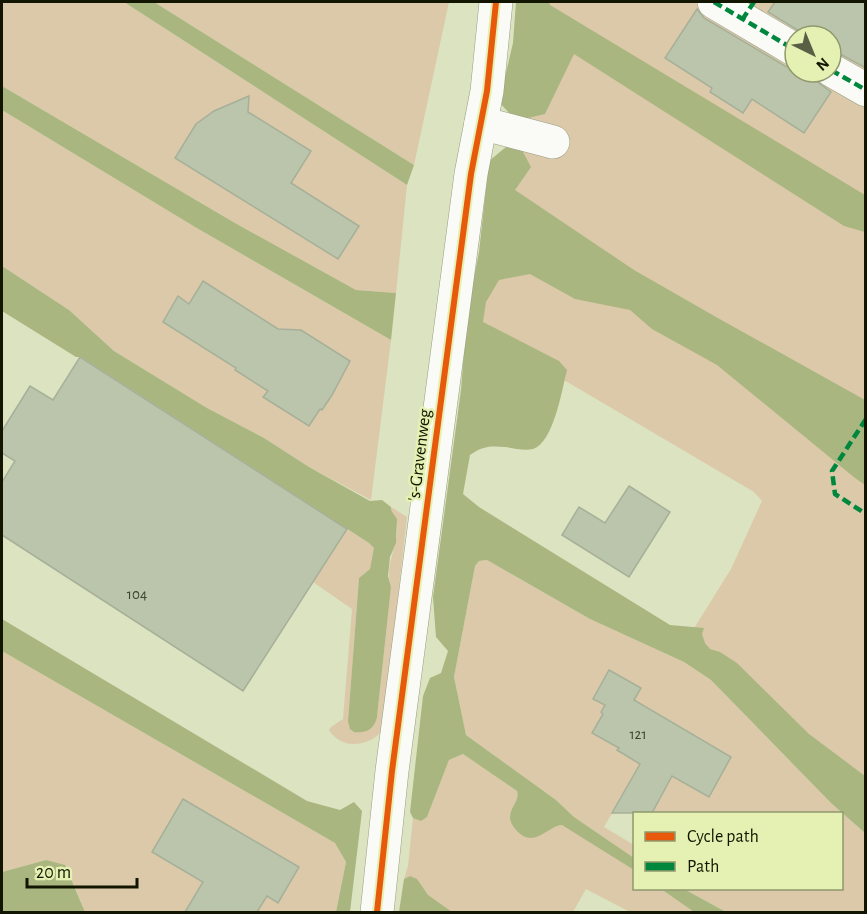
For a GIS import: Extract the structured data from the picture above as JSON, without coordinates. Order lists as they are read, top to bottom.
{
  "streets": {
    "street": ["'s-Gravenweg"]
  },
  "house_numbers": ["104", "121"],
  "legend": ["Cycle path", "Path"],
  "scale_bar": "20 m",
  "north": "bottom right"
}
